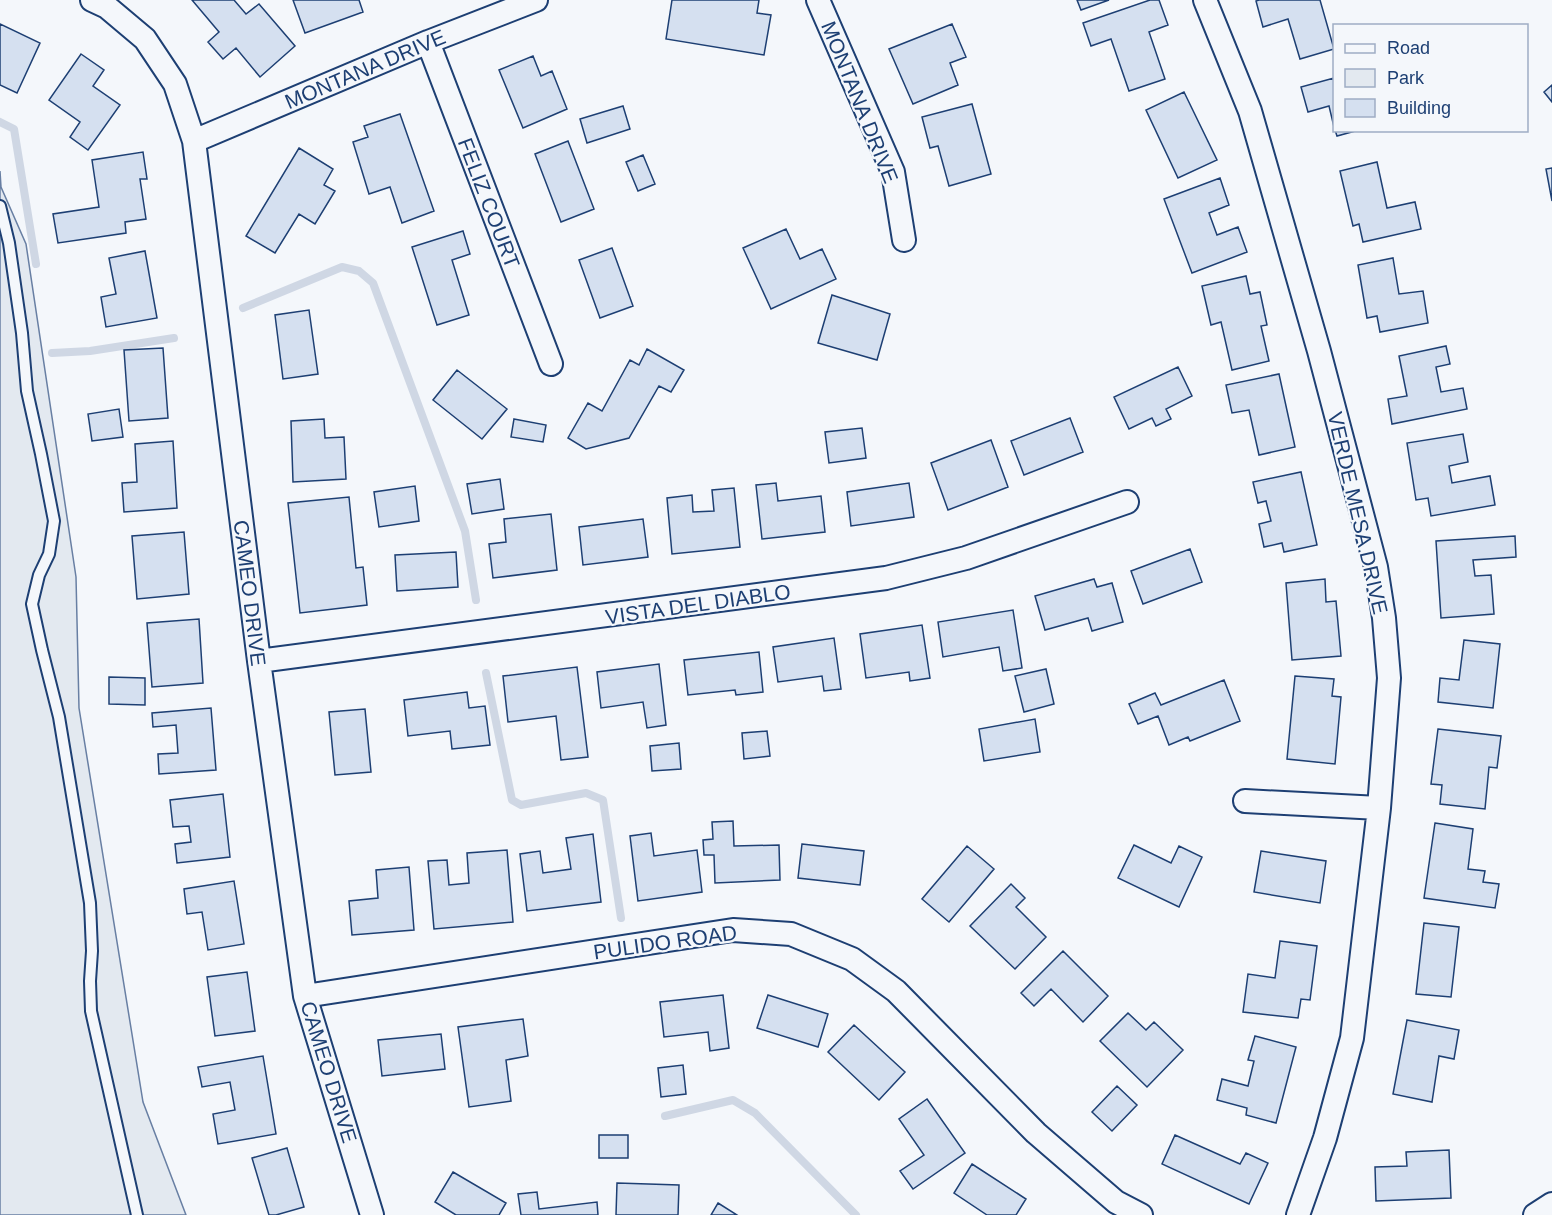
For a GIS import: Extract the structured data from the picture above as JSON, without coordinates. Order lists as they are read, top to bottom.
{
  "streets": {
    "street": [
      "MONTANA DRIVE",
      "FELIZ COURT",
      "VERDE MESA DRIVE",
      "CAMEO DRIVE",
      "VISTA DEL DIABLO",
      "PULIDO ROAD"
    ]
  },
  "crossings": [
    ["MONTANA DRIVE", "FELIZ COURT"],
    ["MONTANA DRIVE", "CAMEO DRIVE"],
    ["CAMEO DRIVE", "VISTA DEL DIABLO"],
    ["CAMEO DRIVE", "PULIDO ROAD"]
  ],
  "legend": ["Road", "Park", "Building"]
}
